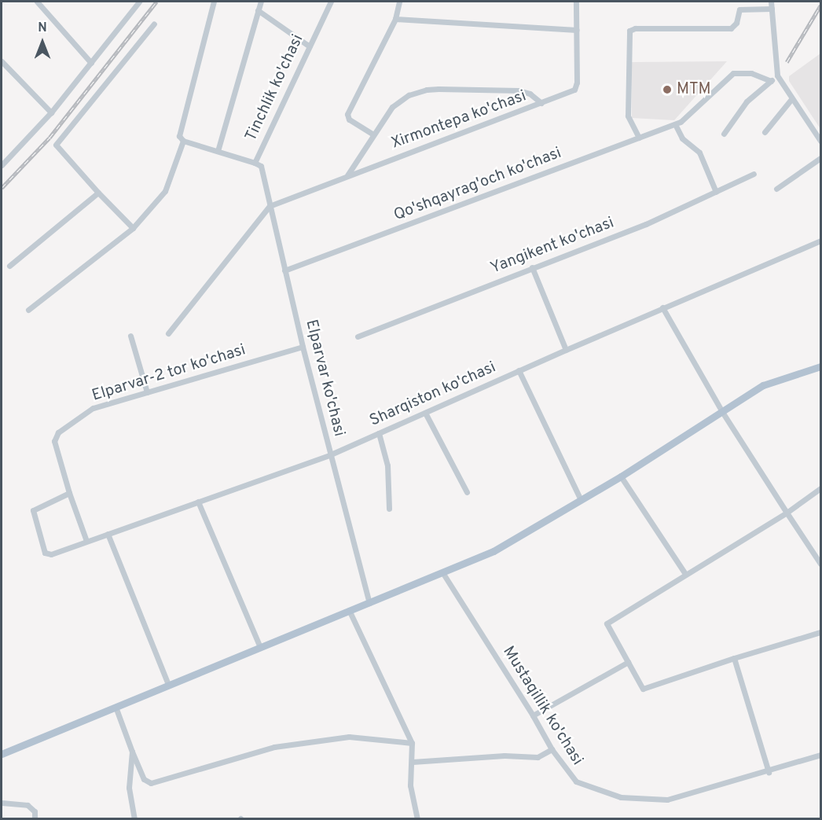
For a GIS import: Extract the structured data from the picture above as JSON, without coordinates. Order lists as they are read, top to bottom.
{
  "streets": {
    "street": [
      "Tinchlik ko'chasi",
      "Xirmontepa ko'chasi",
      "Qo'shqayrag'och ko'chasi",
      "Yangikent ko'chasi",
      "Elparvar-2 tor ko'chasi",
      "Elparvar ko'chasi",
      "Sharqiston ko'chasi",
      "Mustaqillik ko'chasi"
    ]
  },
  "crossings": [
    ["Tinchlik ko'chasi", "Elparvar ko'chasi"],
    ["Xirmontepa ko'chasi", "Elparvar ko'chasi"],
    ["Qo'shqayrag'och ko'chasi", "Elparvar ko'chasi"],
    ["Elparvar-2 tor ko'chasi", "Elparvar ko'chasi"],
    ["Elparvar-2 tor ko'chasi", "Sharqiston ko'chasi"],
    ["Elparvar ko'chasi", "Sharqiston ko'chasi"]
  ],
  "places": ["MTM"],
  "north": "top"
}
